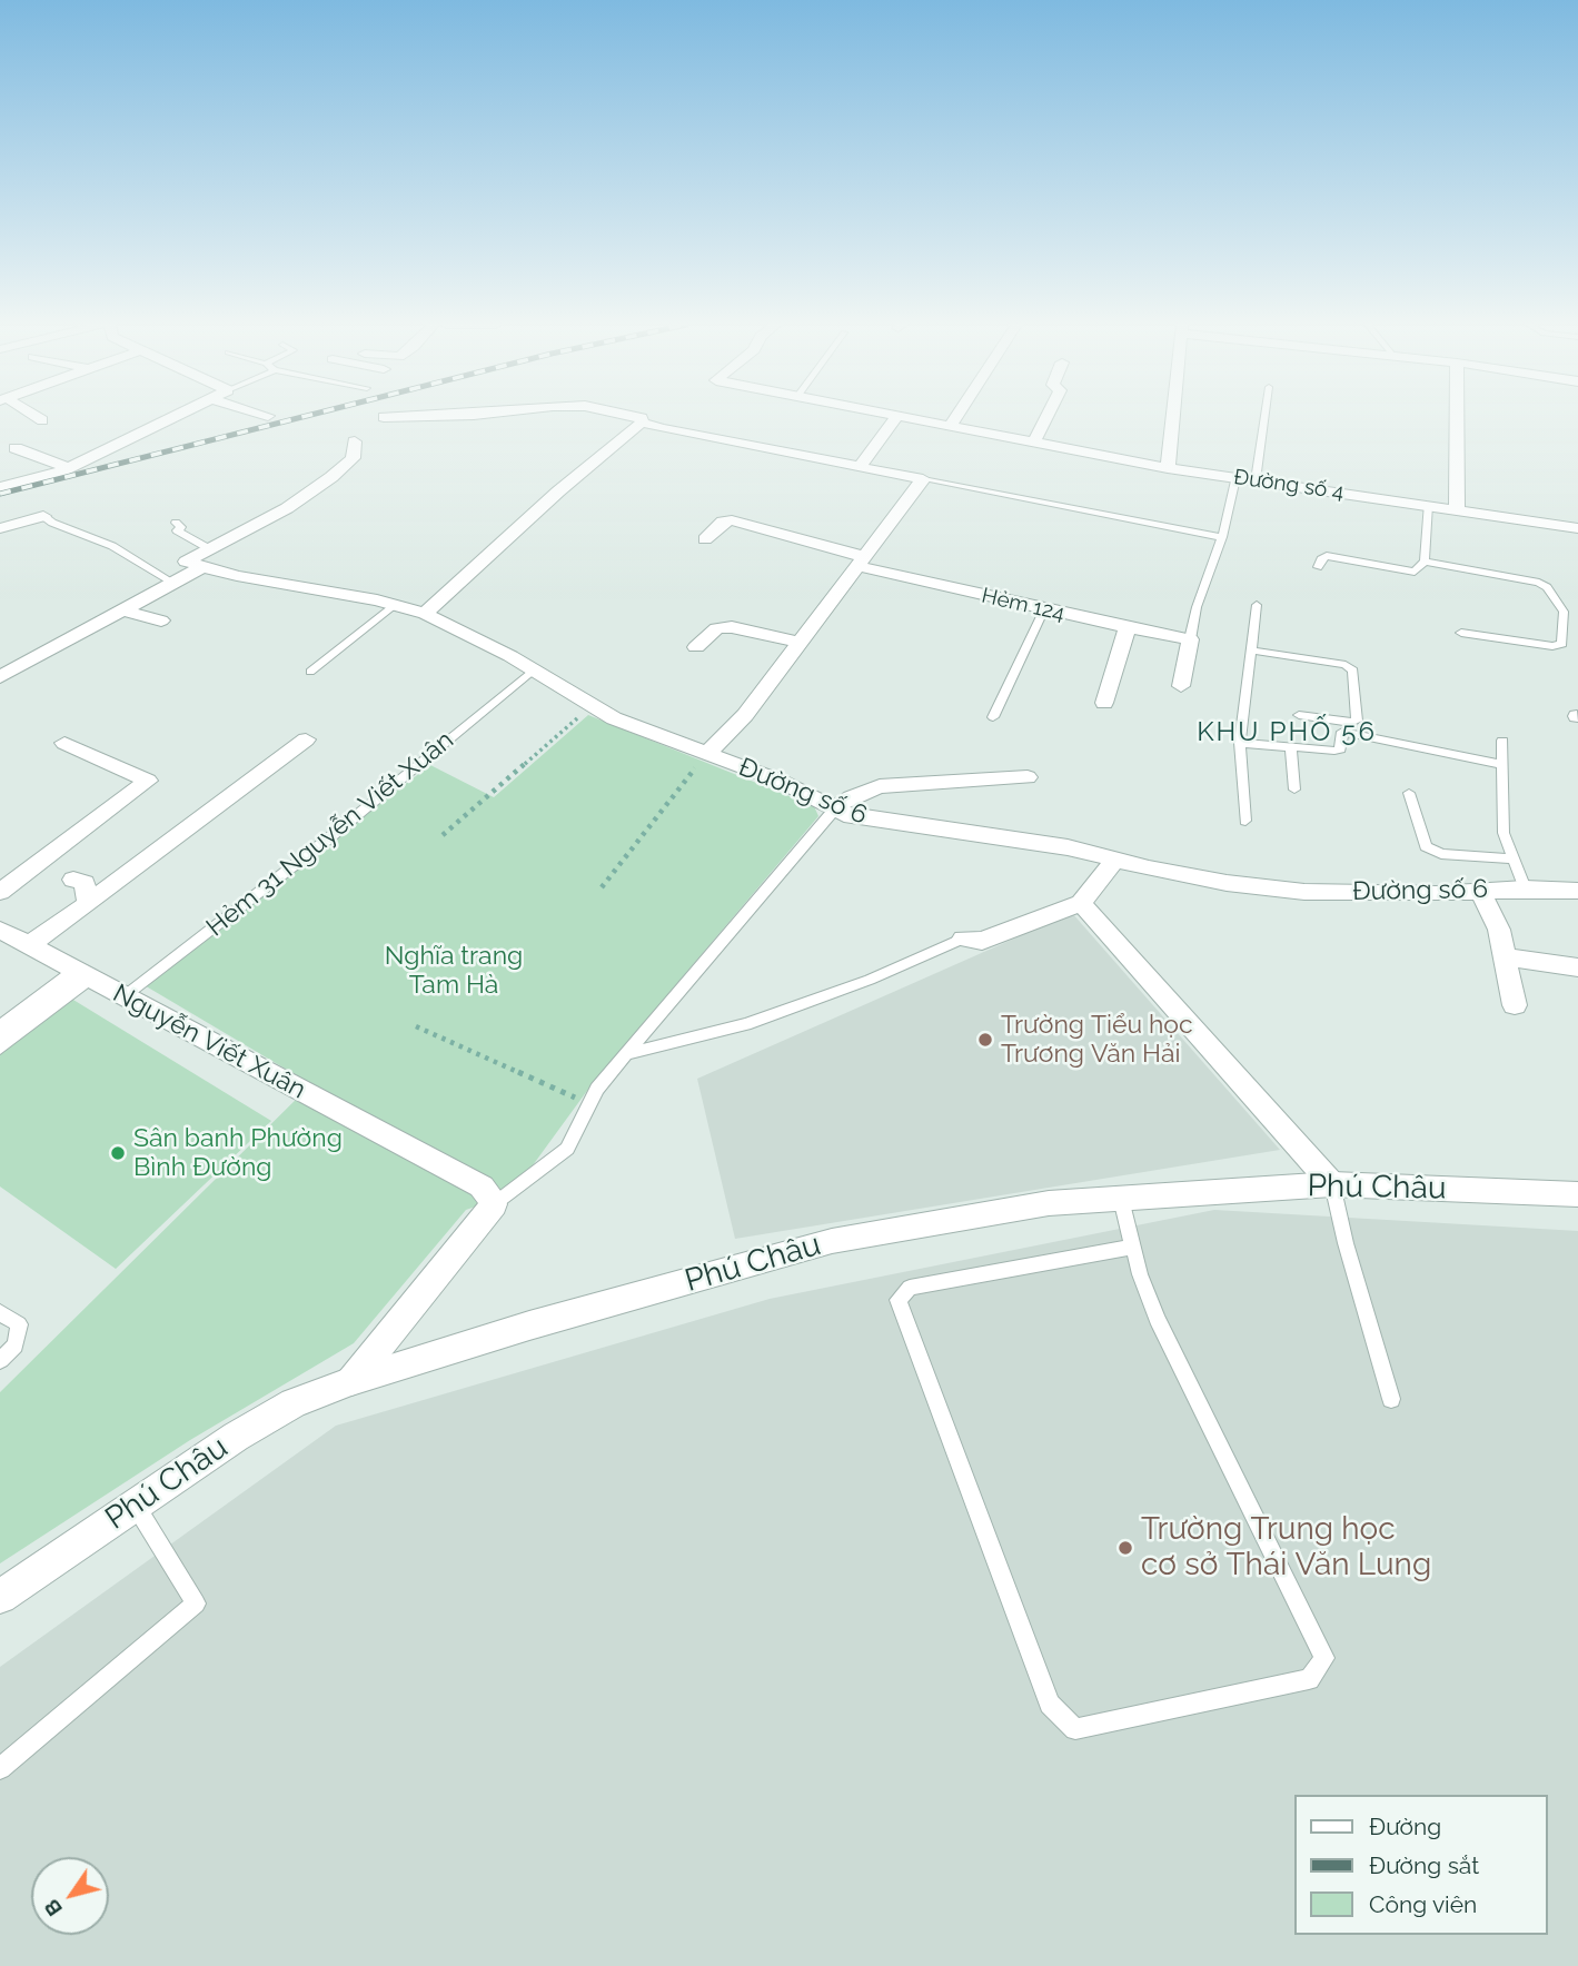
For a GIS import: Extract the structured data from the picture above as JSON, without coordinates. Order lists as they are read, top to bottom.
{
  "streets": {
    "street": [
      "Đường số 4",
      "Hẻm 124",
      "Đường số 6",
      "Nguyễn Viết Xuân",
      "Phú Châu"
    ],
    "lane": ["Hẻm 31 Nguyễn Viết Xuân"]
  },
  "crossings": [
    ["Đường số 6", "Hẻm 31 Nguyễn Viết Xuân"],
    ["Hẻm 31 Nguyễn Viết Xuân", "Nguyễn Viết Xuân"]
  ],
  "districts": ["KHU PHỐ 56"],
  "parks": ["Nghĩa trang Tam Hà"],
  "places": ["Trường Tiểu học Trương Văn Hải", "Sân banh Phường Bình Đường", "Trường Trung học cơ sở Thái Văn Lung"],
  "legend": ["Đường", "Đường sắt", "Công viên"],
  "north": "bottom left"
}
